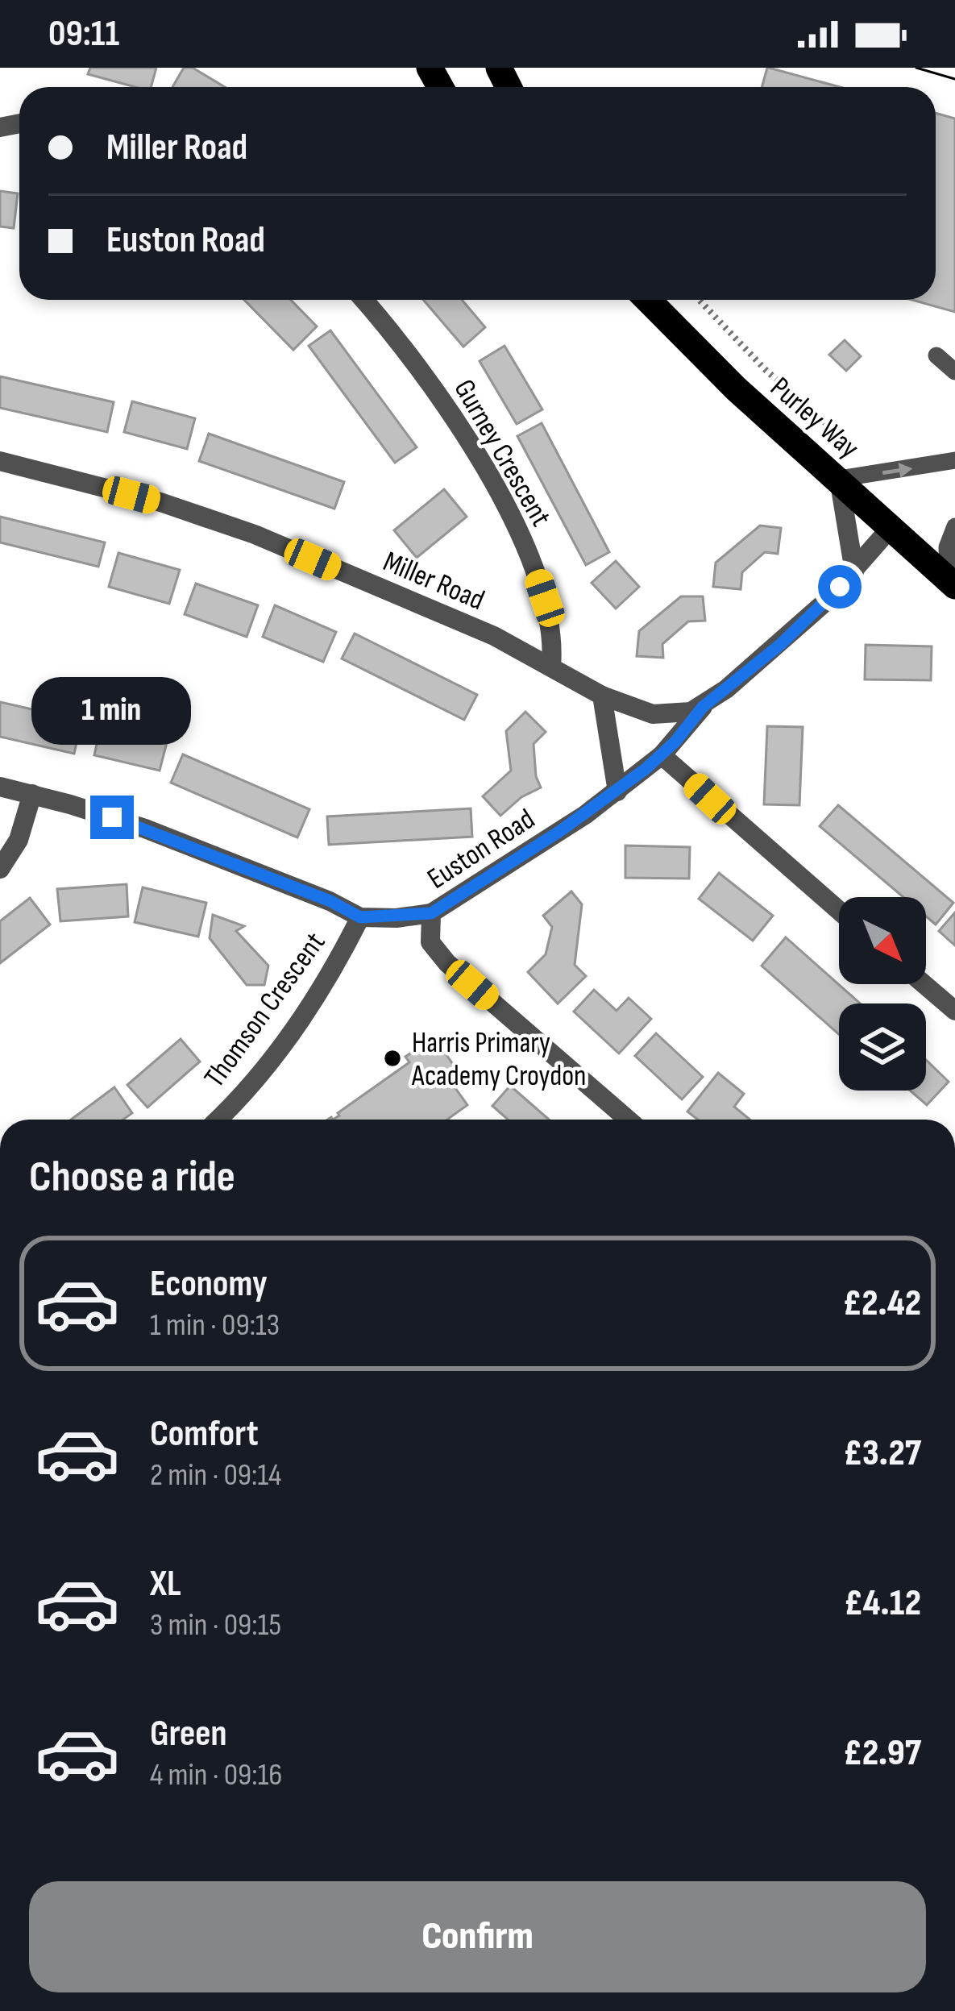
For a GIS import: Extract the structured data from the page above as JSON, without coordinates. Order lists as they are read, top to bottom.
{
  "streets": {
    "highway": ["Purley Way"],
    "street": [
      "Gurney Crescent",
      "Miller Road",
      "Euston Road",
      "Thomson Crescent"
    ]
  },
  "crossings": [
    ["Gurney Crescent", "Miller Road"],
    ["Miller Road", "Euston Road"],
    ["Euston Road", "Thomson Crescent"]
  ],
  "places": ["Harris Primary Academy Croydon"],
  "north": "bottom right",
  "page": {
    "status": "09:11",
    "banner": ["Miller Road", "Euston Road"],
    "bubble": "1 min",
    "heading": "Choose a ride",
    "list": [
      {
        "name": "Economy",
        "note": "1 min · 09:13",
        "value": "£2.42"
      },
      {
        "name": "Comfort",
        "note": "2 min · 09:14",
        "value": "£3.27"
      },
      {
        "name": "XL",
        "note": "3 min · 09:15",
        "value": "£4.12"
      },
      {
        "name": "Green",
        "note": "4 min · 09:16",
        "value": "£2.97"
      }
    ],
    "buttons": "Confirm"
  }
}
